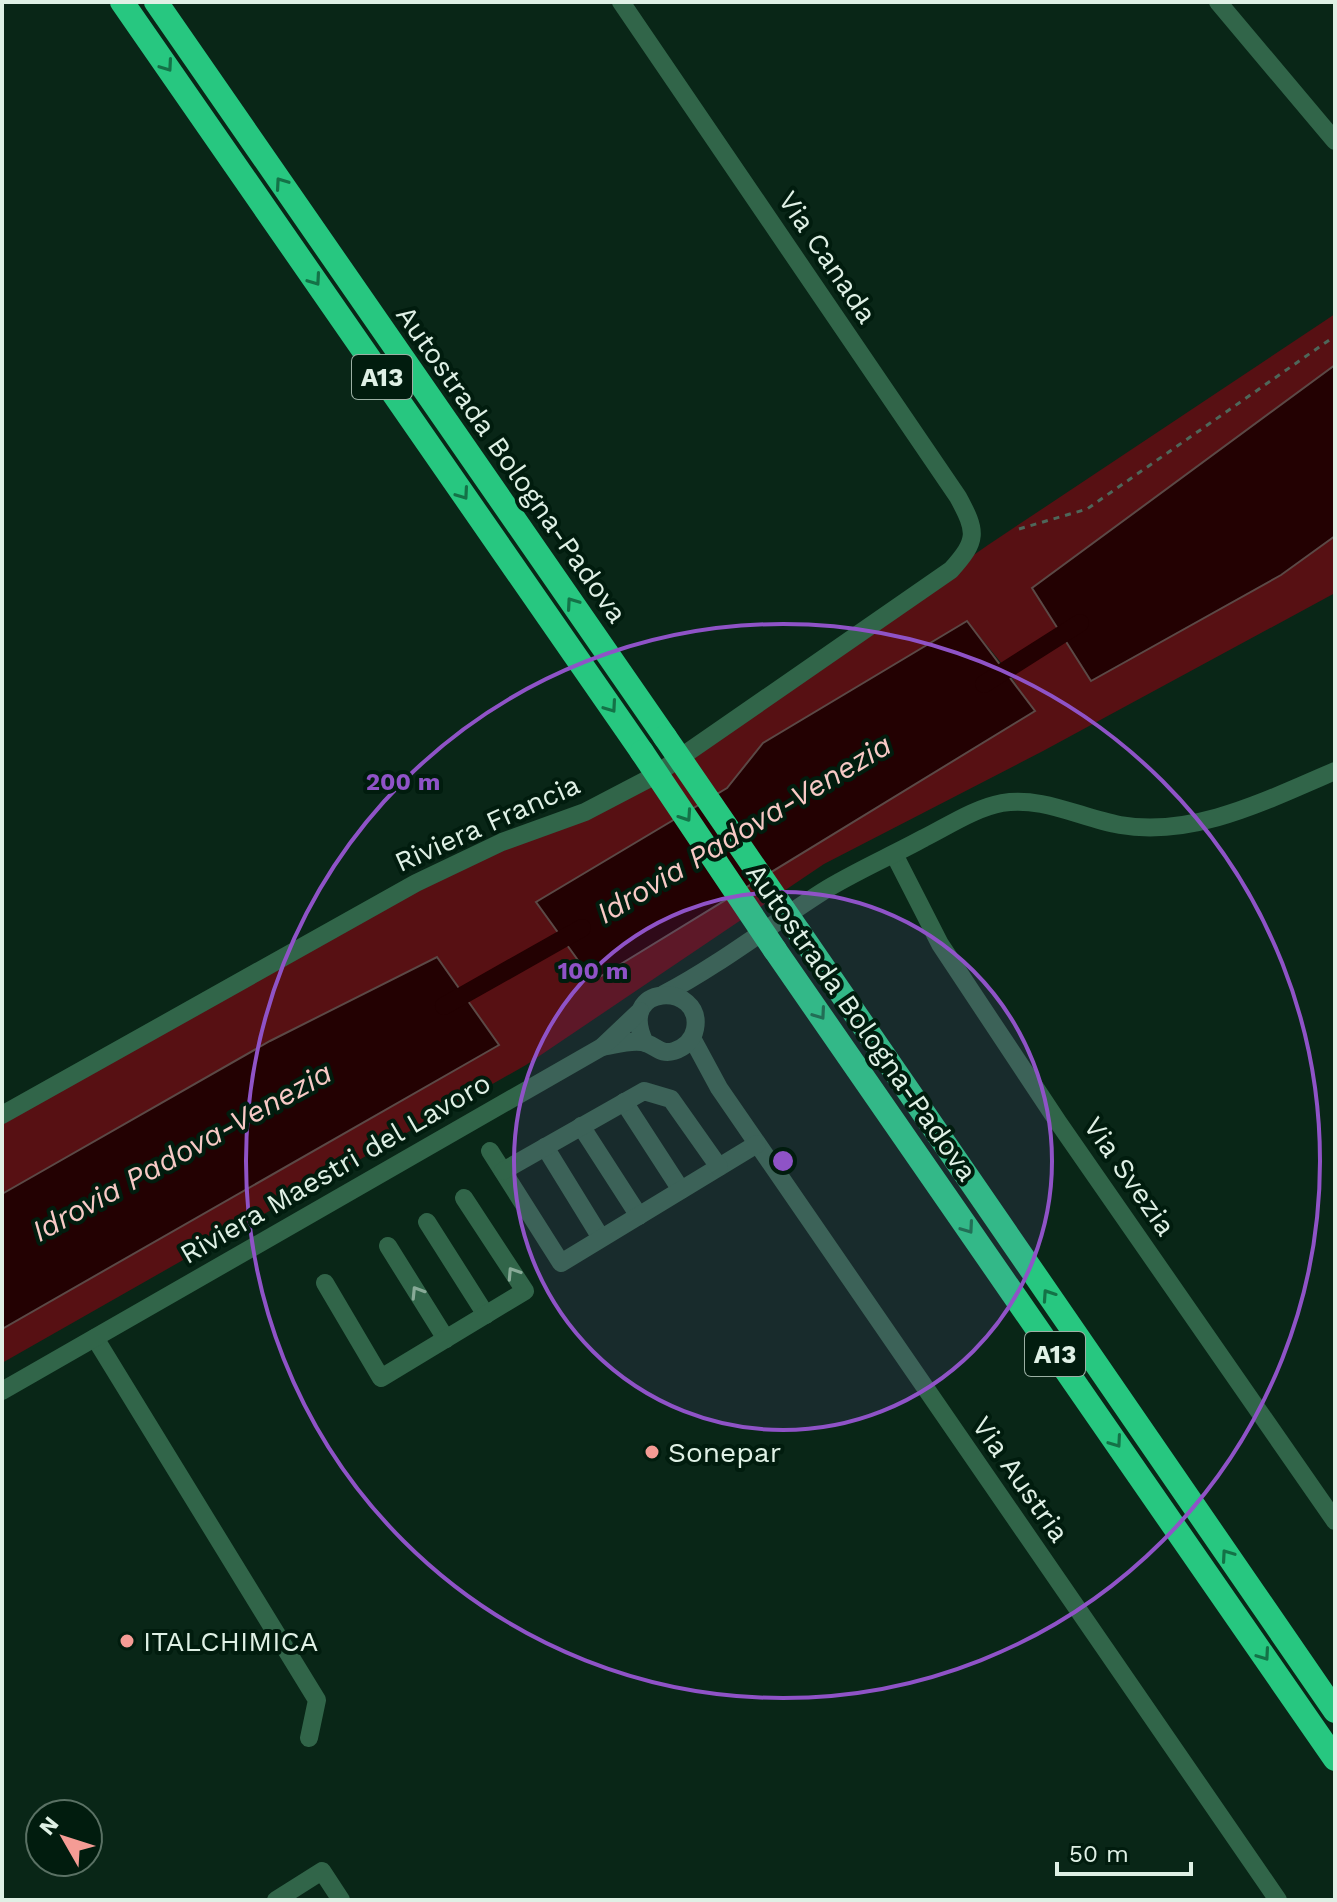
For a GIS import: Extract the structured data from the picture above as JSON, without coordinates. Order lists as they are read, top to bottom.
{
  "streets": {
    "highway": ["A13", "Autostrada Bologna-Padova"],
    "street": [
      "Via Canada",
      "Riviera Francia",
      "Riviera Maestri del Lavoro",
      "Via Svezia",
      "Via Austria"
    ]
  },
  "crossings": [
    ["Via Canada", "Riviera Francia"],
    ["Riviera Maestri del Lavoro", "Via Svezia"],
    ["Riviera Maestri del Lavoro", "Via Austria"]
  ],
  "water": ["Idrovia Padova-Venezia"],
  "places": ["Sonepar", "ITALCHIMICA"],
  "scale_bar": "50 m",
  "north": "top left",
  "rings": ["200 m", "100 m"]
}
